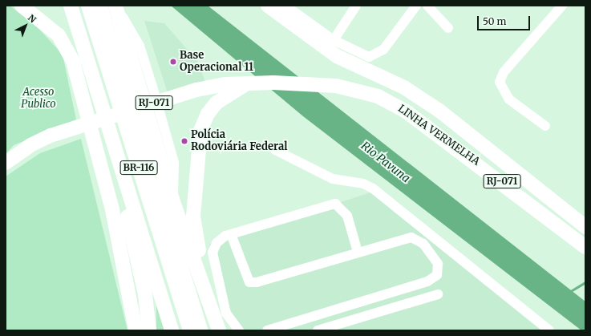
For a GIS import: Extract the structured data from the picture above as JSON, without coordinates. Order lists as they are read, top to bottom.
{
  "streets": {
    "highway": ["RJ-071", "LINHA VERMELHA", "BR-116"]
  },
  "water": ["Rio Pavuna"],
  "parks": ["Acesso Publico"],
  "places": ["Base Operacional 11", "Polícia Rodoviária Federal"],
  "scale_bar": "50 m",
  "north": "top right"
}
